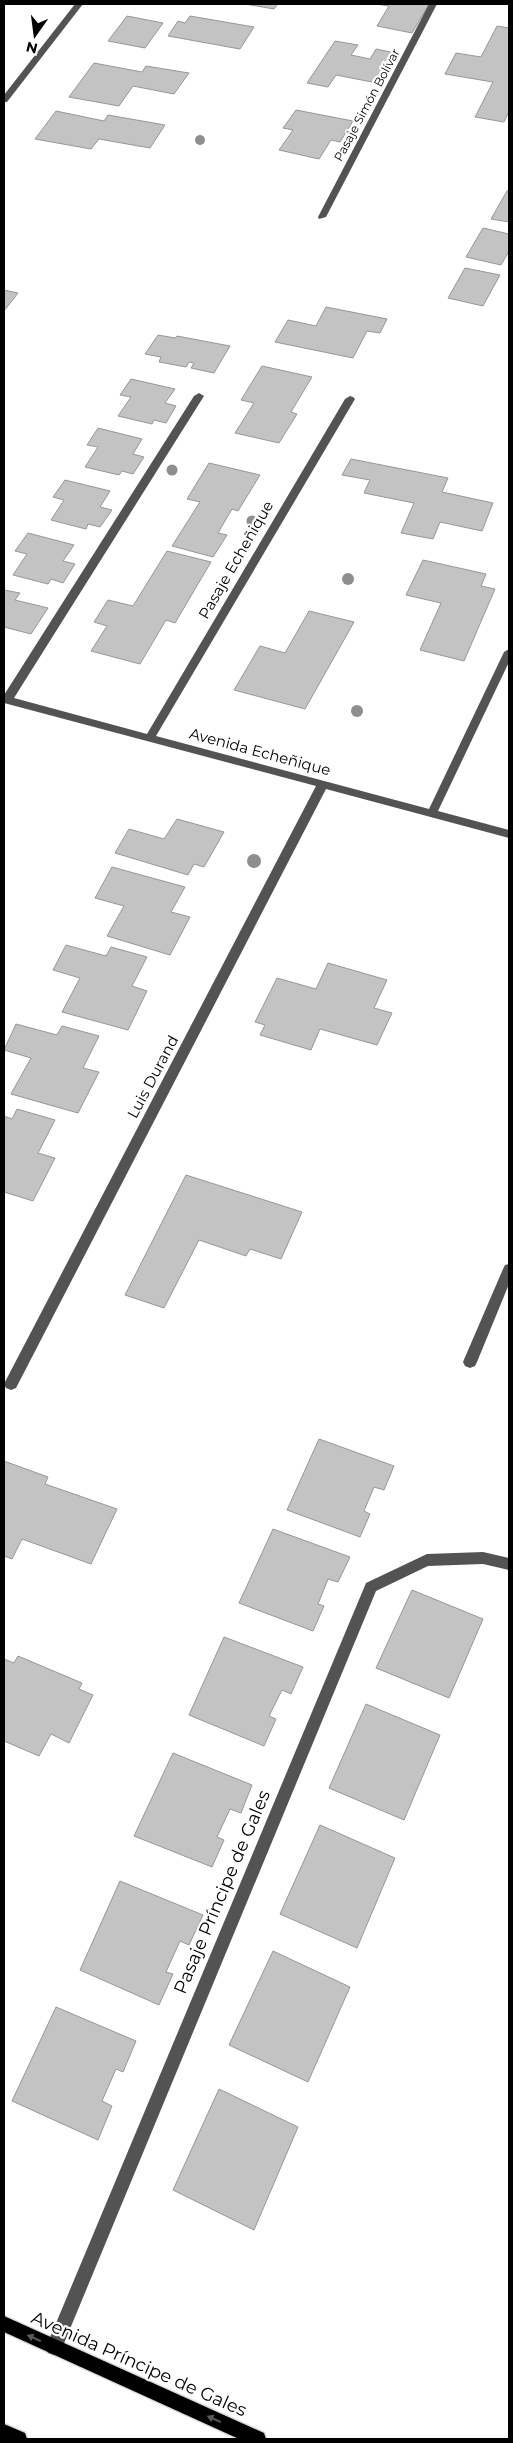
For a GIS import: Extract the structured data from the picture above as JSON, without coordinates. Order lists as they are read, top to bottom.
{
  "streets": {
    "main road": ["Avenida Príncipe de Gales"],
    "street": [
      "Pasaje Simón Bolívar",
      "Pasaje Echeñique",
      "Avenida Echeñique",
      "Luis Durand",
      "Pasaje Príncipe de Gales"
    ]
  },
  "crossings": [
    ["Pasaje Echeñique", "Avenida Echeñique"],
    ["Avenida Echeñique", "Luis Durand"],
    ["Pasaje Príncipe de Gales", "Avenida Príncipe de Gales"]
  ],
  "one_way": ["Avenida Príncipe de Gales"],
  "north": "bottom"
}
